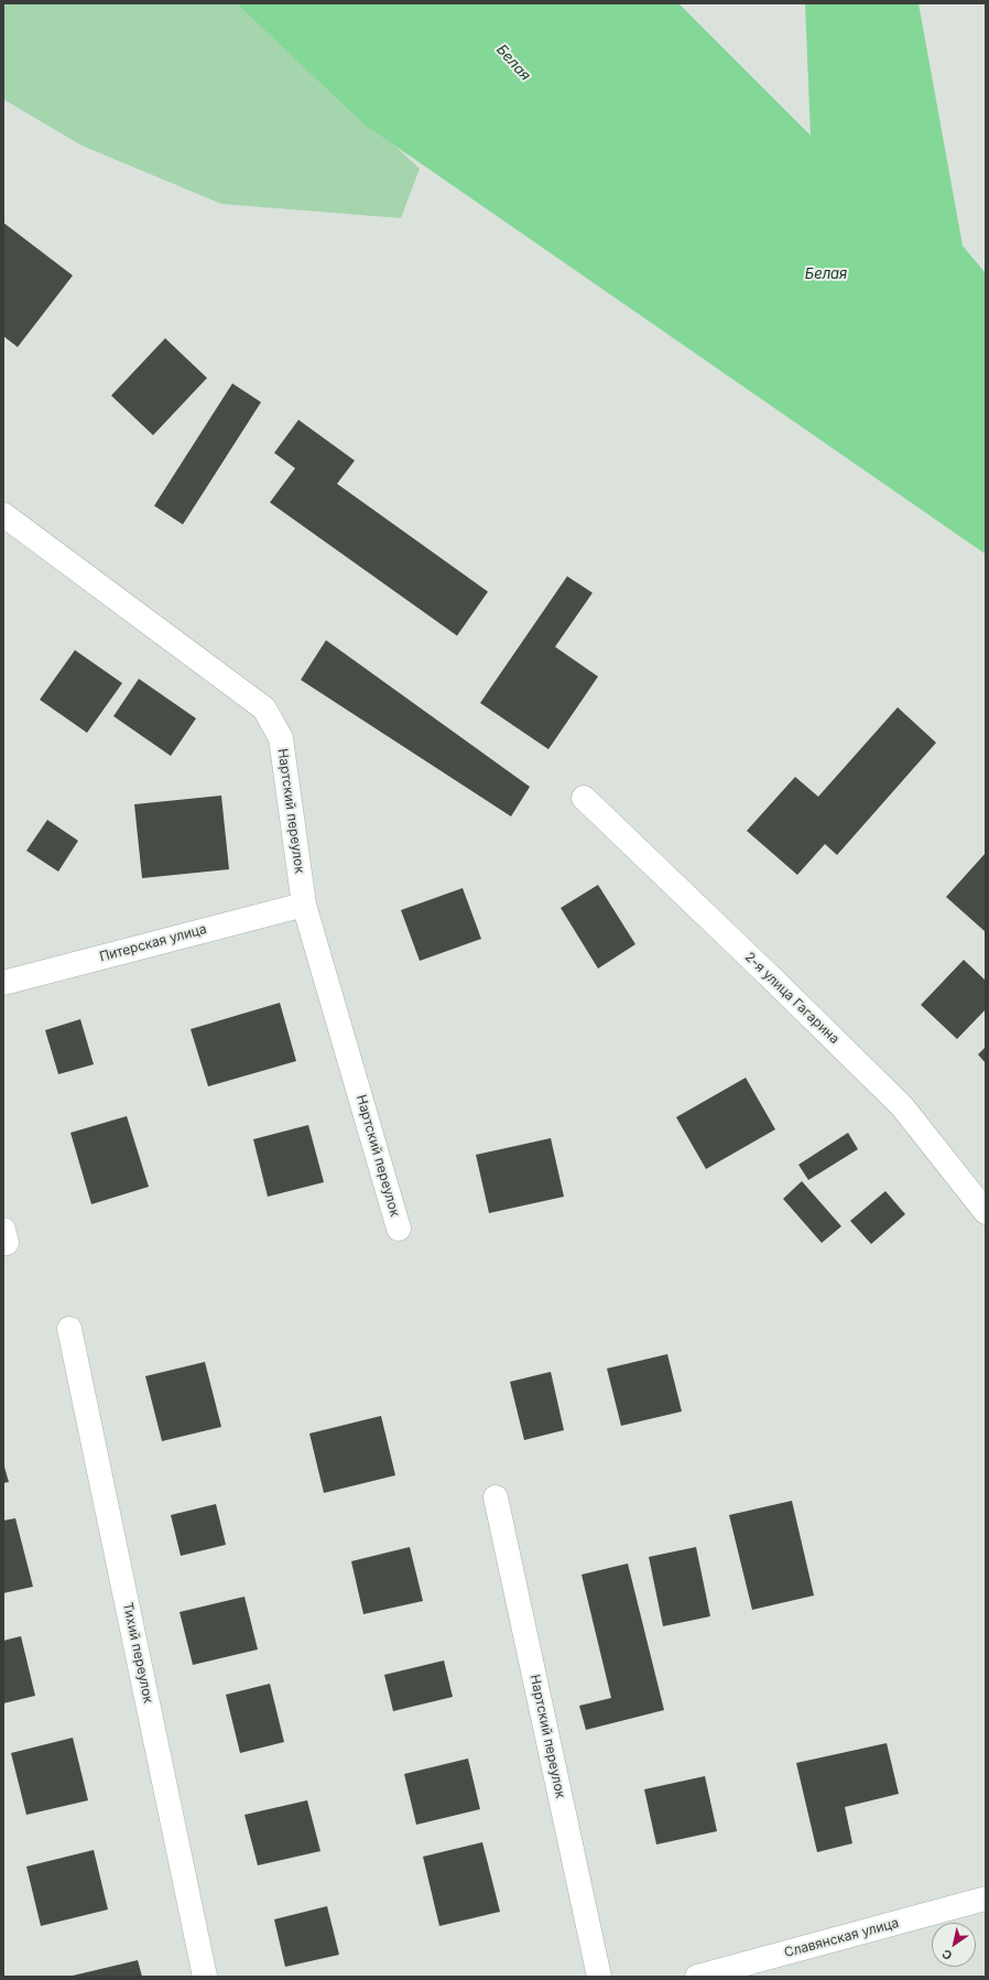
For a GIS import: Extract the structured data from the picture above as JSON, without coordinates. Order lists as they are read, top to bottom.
{
  "streets": {
    "street": [
      "Нартский переулок",
      "Питерская улица",
      "2-я улица Гагарина",
      "Тихий переулок",
      "Славянская улица"
    ]
  },
  "crossings": [
    ["Нартский переулок", "Питерская улица"]
  ],
  "water": ["Белая"],
  "north": "bottom left"
}
